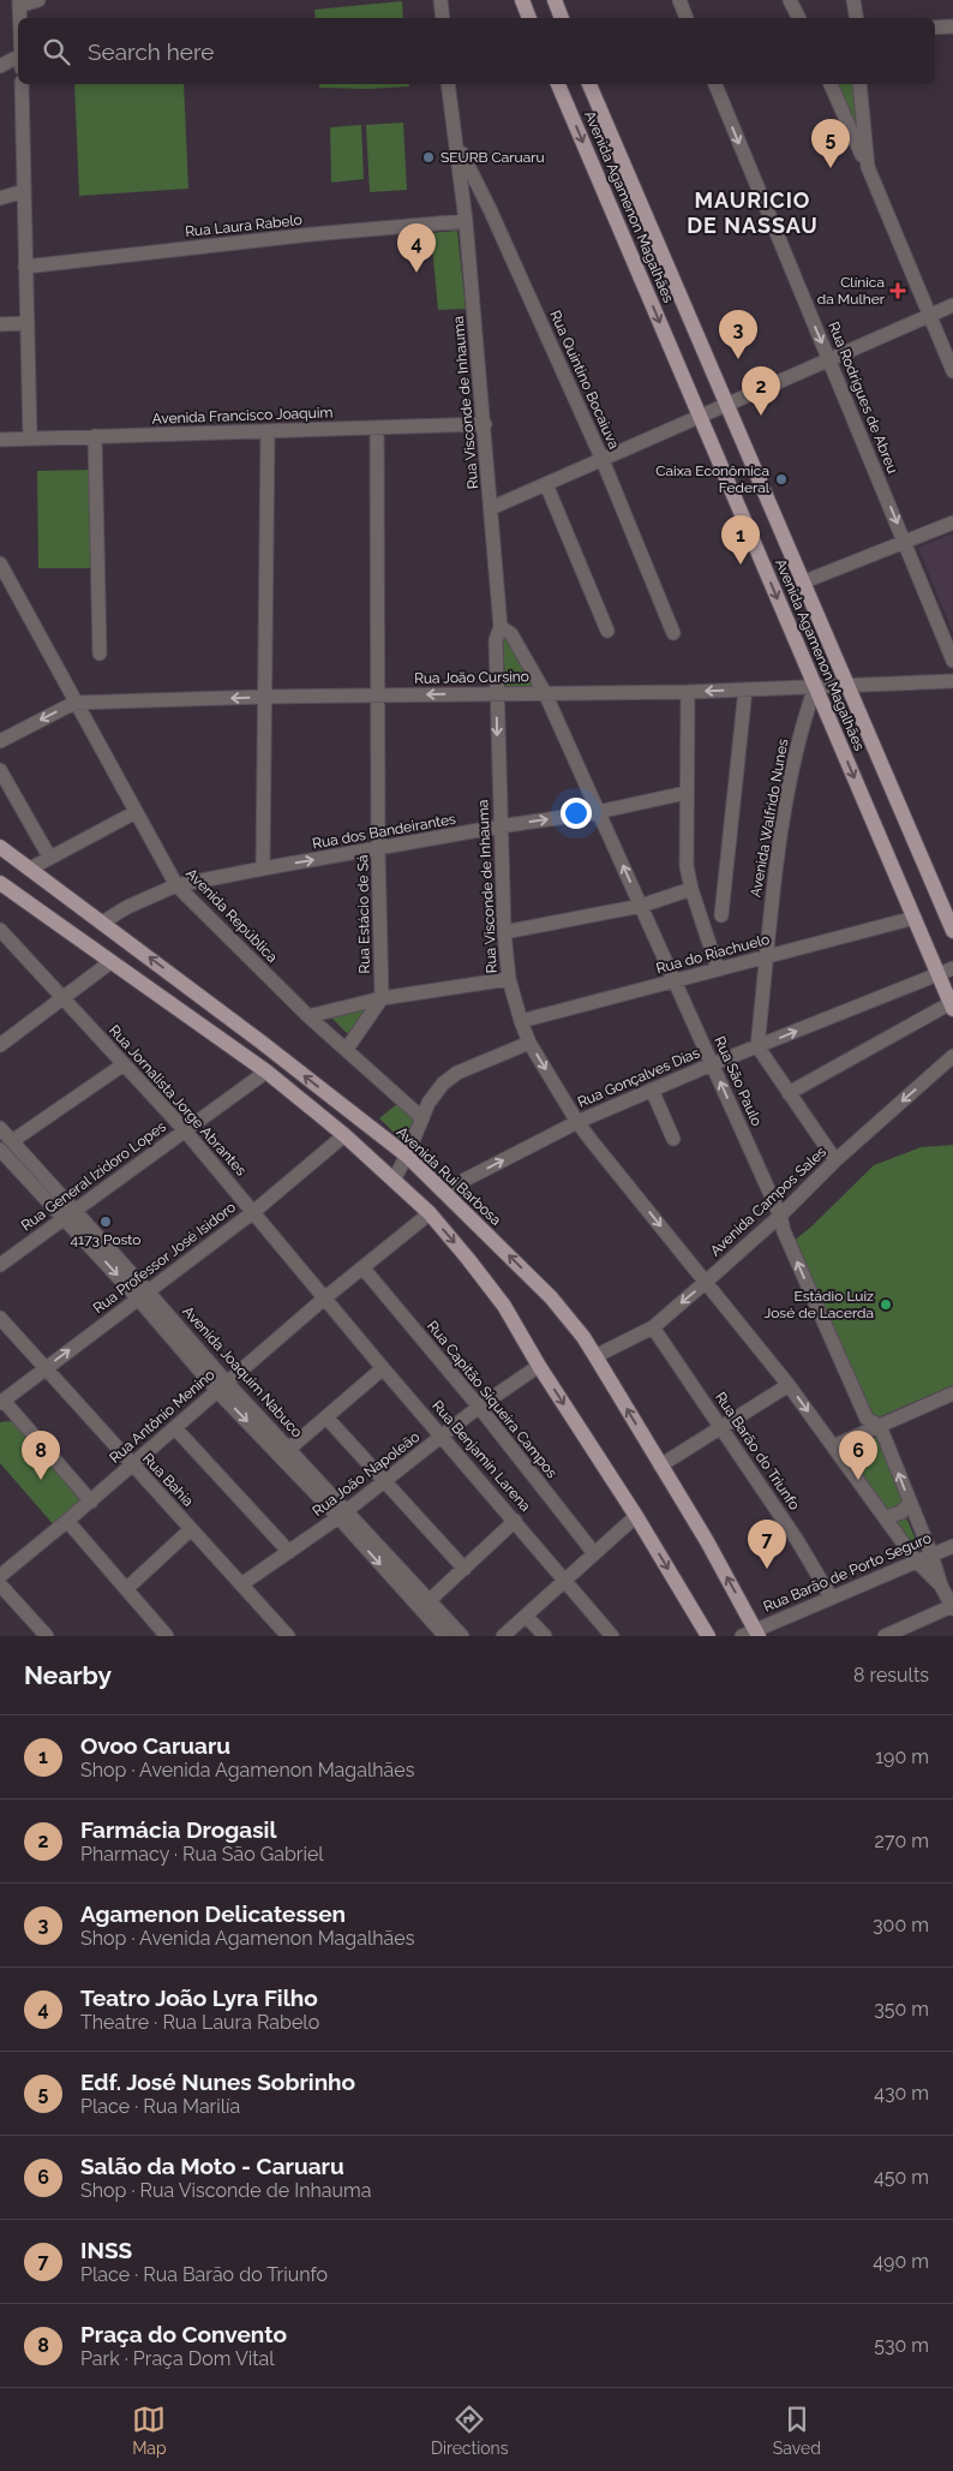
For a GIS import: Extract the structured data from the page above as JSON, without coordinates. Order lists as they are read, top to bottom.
{
  "streets": {
    "main road": ["Avenida Agamenon Magalhães", "Avenida Rui Barbosa"],
    "street": [
      "Rua Laura Rabelo",
      "Rua Quintino Bocaiuva",
      "Rua Rodrigues de Abreu",
      "Rua Visconde de Inhauma",
      "Avenida Francisco Joaquim",
      "Rua João Cursino",
      "Avenida Walfrido Nunes",
      "Rua dos Bandeirantes",
      "Rua Estácio de Sá",
      "Avenida República",
      "Rua do Riachuelo",
      "Rua Gonçalves Dias",
      "Rua São Paulo",
      "Rua Jornalista Jorge Abrantes",
      "Rua General Izidoro Lopes",
      "Avenida Campos Sales",
      "Rua Professor José Isidoro",
      "Avenida Joaquim Nabuco",
      "Rua Capitão Siqueira Campos",
      "Rua Antônio Menino",
      "Rua Barão do Triunfo",
      "Rua Benjamin Larena",
      "Rua João Napoleão",
      "Rua Bahia",
      "Rua Barão de Porto Seguro"
    ]
  },
  "crossings": [
    ["Avenida Agamenon Magalhães", "Rua João Cursino"],
    ["Avenida Agamenon Magalhães", "Avenida Walfrido Nunes"],
    ["Avenida Agamenon Magalhães", "Rua do Riachuelo"],
    ["Avenida Agamenon Magalhães", "Rua Gonçalves Dias"],
    ["Rua Laura Rabelo", "Rua Visconde de Inhauma"],
    ["Rua Quintino Bocaiuva", "Rua Visconde de Inhauma"],
    ["Rua Visconde de Inhauma", "Avenida Francisco Joaquim"],
    ["Rua Visconde de Inhauma", "Rua João Cursino"],
    ["Rua Visconde de Inhauma", "Rua dos Bandeirantes"],
    ["Rua Visconde de Inhauma", "Rua do Riachuelo"],
    ["Rua Visconde de Inhauma", "Rua Gonçalves Dias"],
    ["Rua Visconde de Inhauma", "Rua São Paulo"],
    ["Rua Visconde de Inhauma", "Avenida Campos Sales"],
    ["Rua Visconde de Inhauma", "Rua Barão de Porto Seguro"],
    ["Avenida Francisco Joaquim", "Rua Estácio de Sá"],
    ["Rua João Cursino", "Avenida Walfrido Nunes"],
    ["Rua João Cursino", "Rua Estácio de Sá"],
    ["Rua João Cursino", "Avenida República"],
    ["Rua João Cursino", "Rua São Paulo"],
    ["Avenida Walfrido Nunes", "Rua do Riachuelo"],
    ["Avenida Walfrido Nunes", "Rua Gonçalves Dias"],
    ["Rua dos Bandeirantes", "Rua Estácio de Sá"],
    ["Rua dos Bandeirantes", "Avenida República"],
    ["Rua dos Bandeirantes", "Rua São Paulo"],
    ["Rua dos Bandeirantes", "Avenida Rui Barbosa"],
    ["Rua do Riachuelo", "Rua São Paulo"],
    ["Rua Gonçalves Dias", "Rua São Paulo"],
    ["Rua Gonçalves Dias", "Avenida Rui Barbosa"],
    ["Rua São Paulo", "Avenida Campos Sales"],
    ["Rua São Paulo", "Rua Barão de Porto Seguro"],
    ["Rua Jornalista Jorge Abrantes", "Rua General Izidoro Lopes"],
    ["Rua Jornalista Jorge Abrantes", "Rua Professor José Isidoro"],
    ["Rua Jornalista Jorge Abrantes", "Rua Antônio Menino"],
    ["Rua Jornalista Jorge Abrantes", "Rua Benjamin Larena"],
    ["Rua General Izidoro Lopes", "Avenida Joaquim Nabuco"],
    ["Avenida Rui Barbosa", "Avenida Campos Sales"],
    ["Avenida Rui Barbosa", "Rua Barão de Porto Seguro"],
    ["Avenida Campos Sales", "Rua Barão do Triunfo"],
    ["Rua Professor José Isidoro", "Avenida Joaquim Nabuco"],
    ["Rua Professor José Isidoro", "Rua Bahia"],
    ["Avenida Joaquim Nabuco", "Rua Antônio Menino"],
    ["Avenida Joaquim Nabuco", "Rua João Napoleão"],
    ["Rua Capitão Siqueira Campos", "Rua Antônio Menino"],
    ["Rua Capitão Siqueira Campos", "Rua João Napoleão"],
    ["Rua Antônio Menino", "Rua Benjamin Larena"],
    ["Rua Antônio Menino", "Rua Bahia"],
    ["Rua Barão do Triunfo", "Rua Barão de Porto Seguro"],
    ["Rua Benjamin Larena", "Rua João Napoleão"],
    ["Rua João Napoleão", "Rua Bahia"]
  ],
  "one_way": ["Rua João Cursino"],
  "districts": ["MAURICIO DE NASSAU"],
  "places": {
    "other": [
      "SEURB Caruaru",
      "Caixa Econômica Federal",
      "4173 Posto",
      "Estádio Luiz José de Lacerda"
    ],
    "health": ["Clínica da Mulher"]
  },
  "page": {
    "search": "Search here",
    "pins": [
      "5",
      "4",
      "3",
      "2",
      "1",
      "6",
      "8",
      "7"
    ],
    "heading": ["Nearby", "8 results"],
    "list": [
      {
        "mark": "1",
        "name": "Ovoo Caruaru",
        "note": "Shop · Avenida Agamenon Magalhães",
        "value": "190 m"
      },
      {
        "mark": "2",
        "name": "Farmácia Drogasil",
        "note": "Pharmacy · Rua São Gabriel",
        "value": "270 m"
      },
      {
        "mark": "3",
        "name": "Agamenon Delicatessen",
        "note": "Shop · Avenida Agamenon Magalhães",
        "value": "300 m"
      },
      {
        "mark": "4",
        "name": "Teatro João Lyra Filho",
        "note": "Theatre · Rua Laura Rabelo",
        "value": "350 m"
      },
      {
        "mark": "5",
        "name": "Edf. José Nunes Sobrinho",
        "note": "Place · Rua Marilía",
        "value": "430 m"
      },
      {
        "mark": "6",
        "name": "Salão da Moto - Caruaru",
        "note": "Shop · Rua Visconde de Inhauma",
        "value": "450 m"
      },
      {
        "mark": "7",
        "name": "INSS",
        "note": "Place · Rua Barão do Triunfo",
        "value": "490 m"
      },
      {
        "mark": "8",
        "name": "Praça do Convento",
        "note": "Park · Praça Dom Vital",
        "value": "530 m"
      }
    ],
    "nav": ["Map", "Directions", "Saved"]
  }
}
